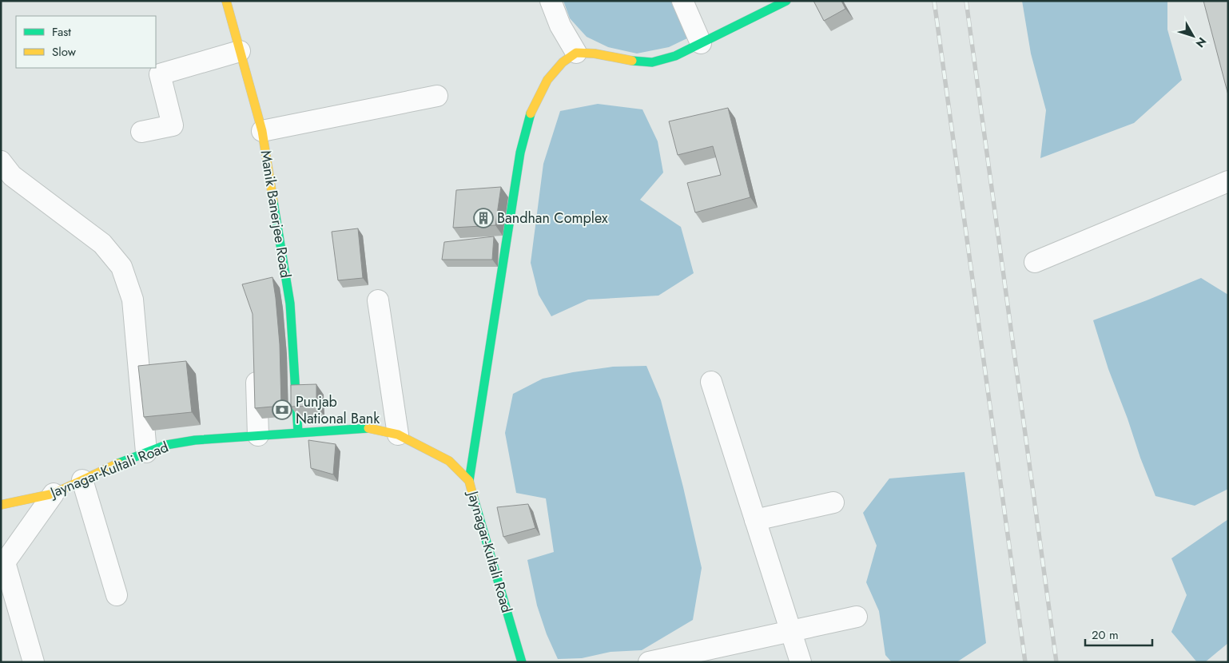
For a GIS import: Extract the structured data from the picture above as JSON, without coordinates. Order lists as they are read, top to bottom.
{
  "streets": {
    "street": ["Manik Banerjee Road", "Jaynagar-Kultali Road"]
  },
  "crossings": [
    ["Manik Banerjee Road", "Jaynagar-Kultali Road"]
  ],
  "places": {
    "building": ["Bandhan Complex"],
    "bank": ["Punjab National Bank"]
  },
  "legend": ["Fast", "Slow"],
  "scale_bar": "20 m",
  "north": "bottom right"
}
